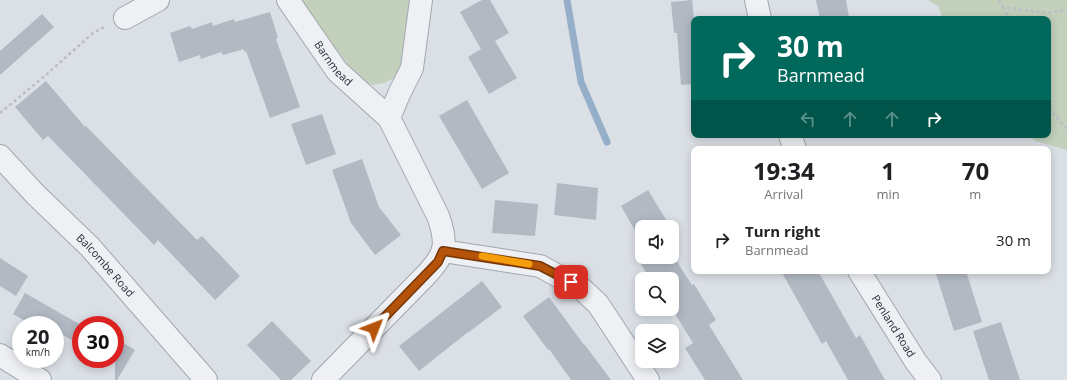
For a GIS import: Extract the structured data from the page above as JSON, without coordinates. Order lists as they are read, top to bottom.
{
  "streets": {
    "street": ["Barnmead", "Balcombe Road", "Penland Road"]
  },
  "page": {
    "turn": ["30 m", "Barnmead"],
    "eta": [
      "19:34",
      "Arrival",
      "1",
      "min",
      "70",
      "m"
    ],
    "list": [
      {
        "name": "Turn right",
        "note": "Barnmead",
        "value": "30 m"
      }
    ],
    "speed": "20 km/h",
    "limit": "30"
  }
}
